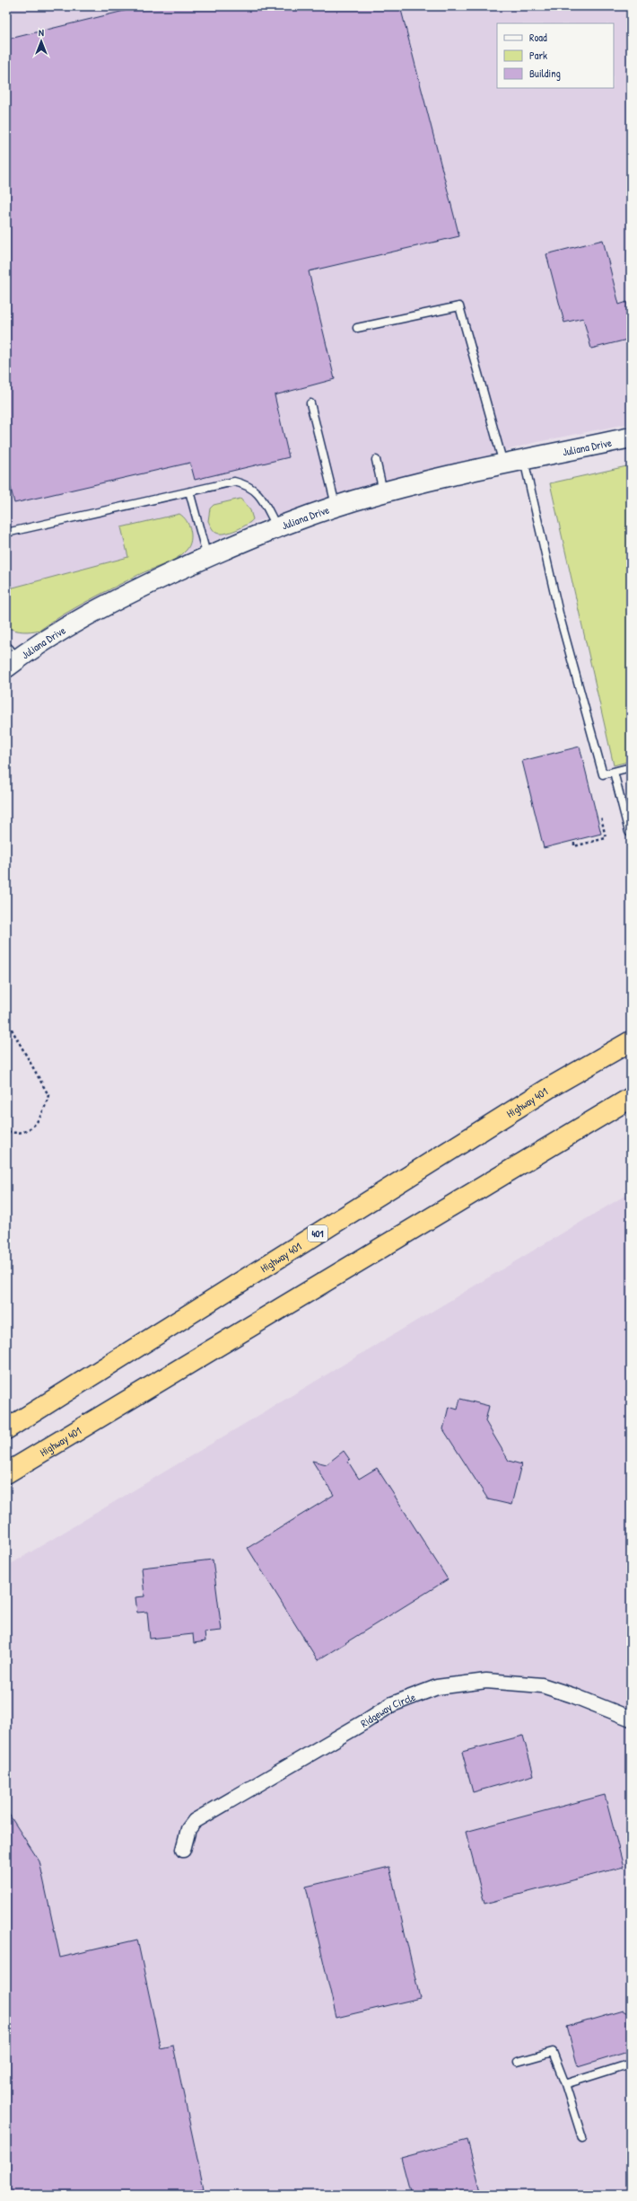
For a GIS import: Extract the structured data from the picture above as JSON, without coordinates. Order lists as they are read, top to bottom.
{
  "streets": {
    "highway": ["Highway 401", "401"],
    "street": ["Juliana Drive", "Ridgeway Circle"]
  },
  "legend": ["Road", "Park", "Building"],
  "north": "top"
}
